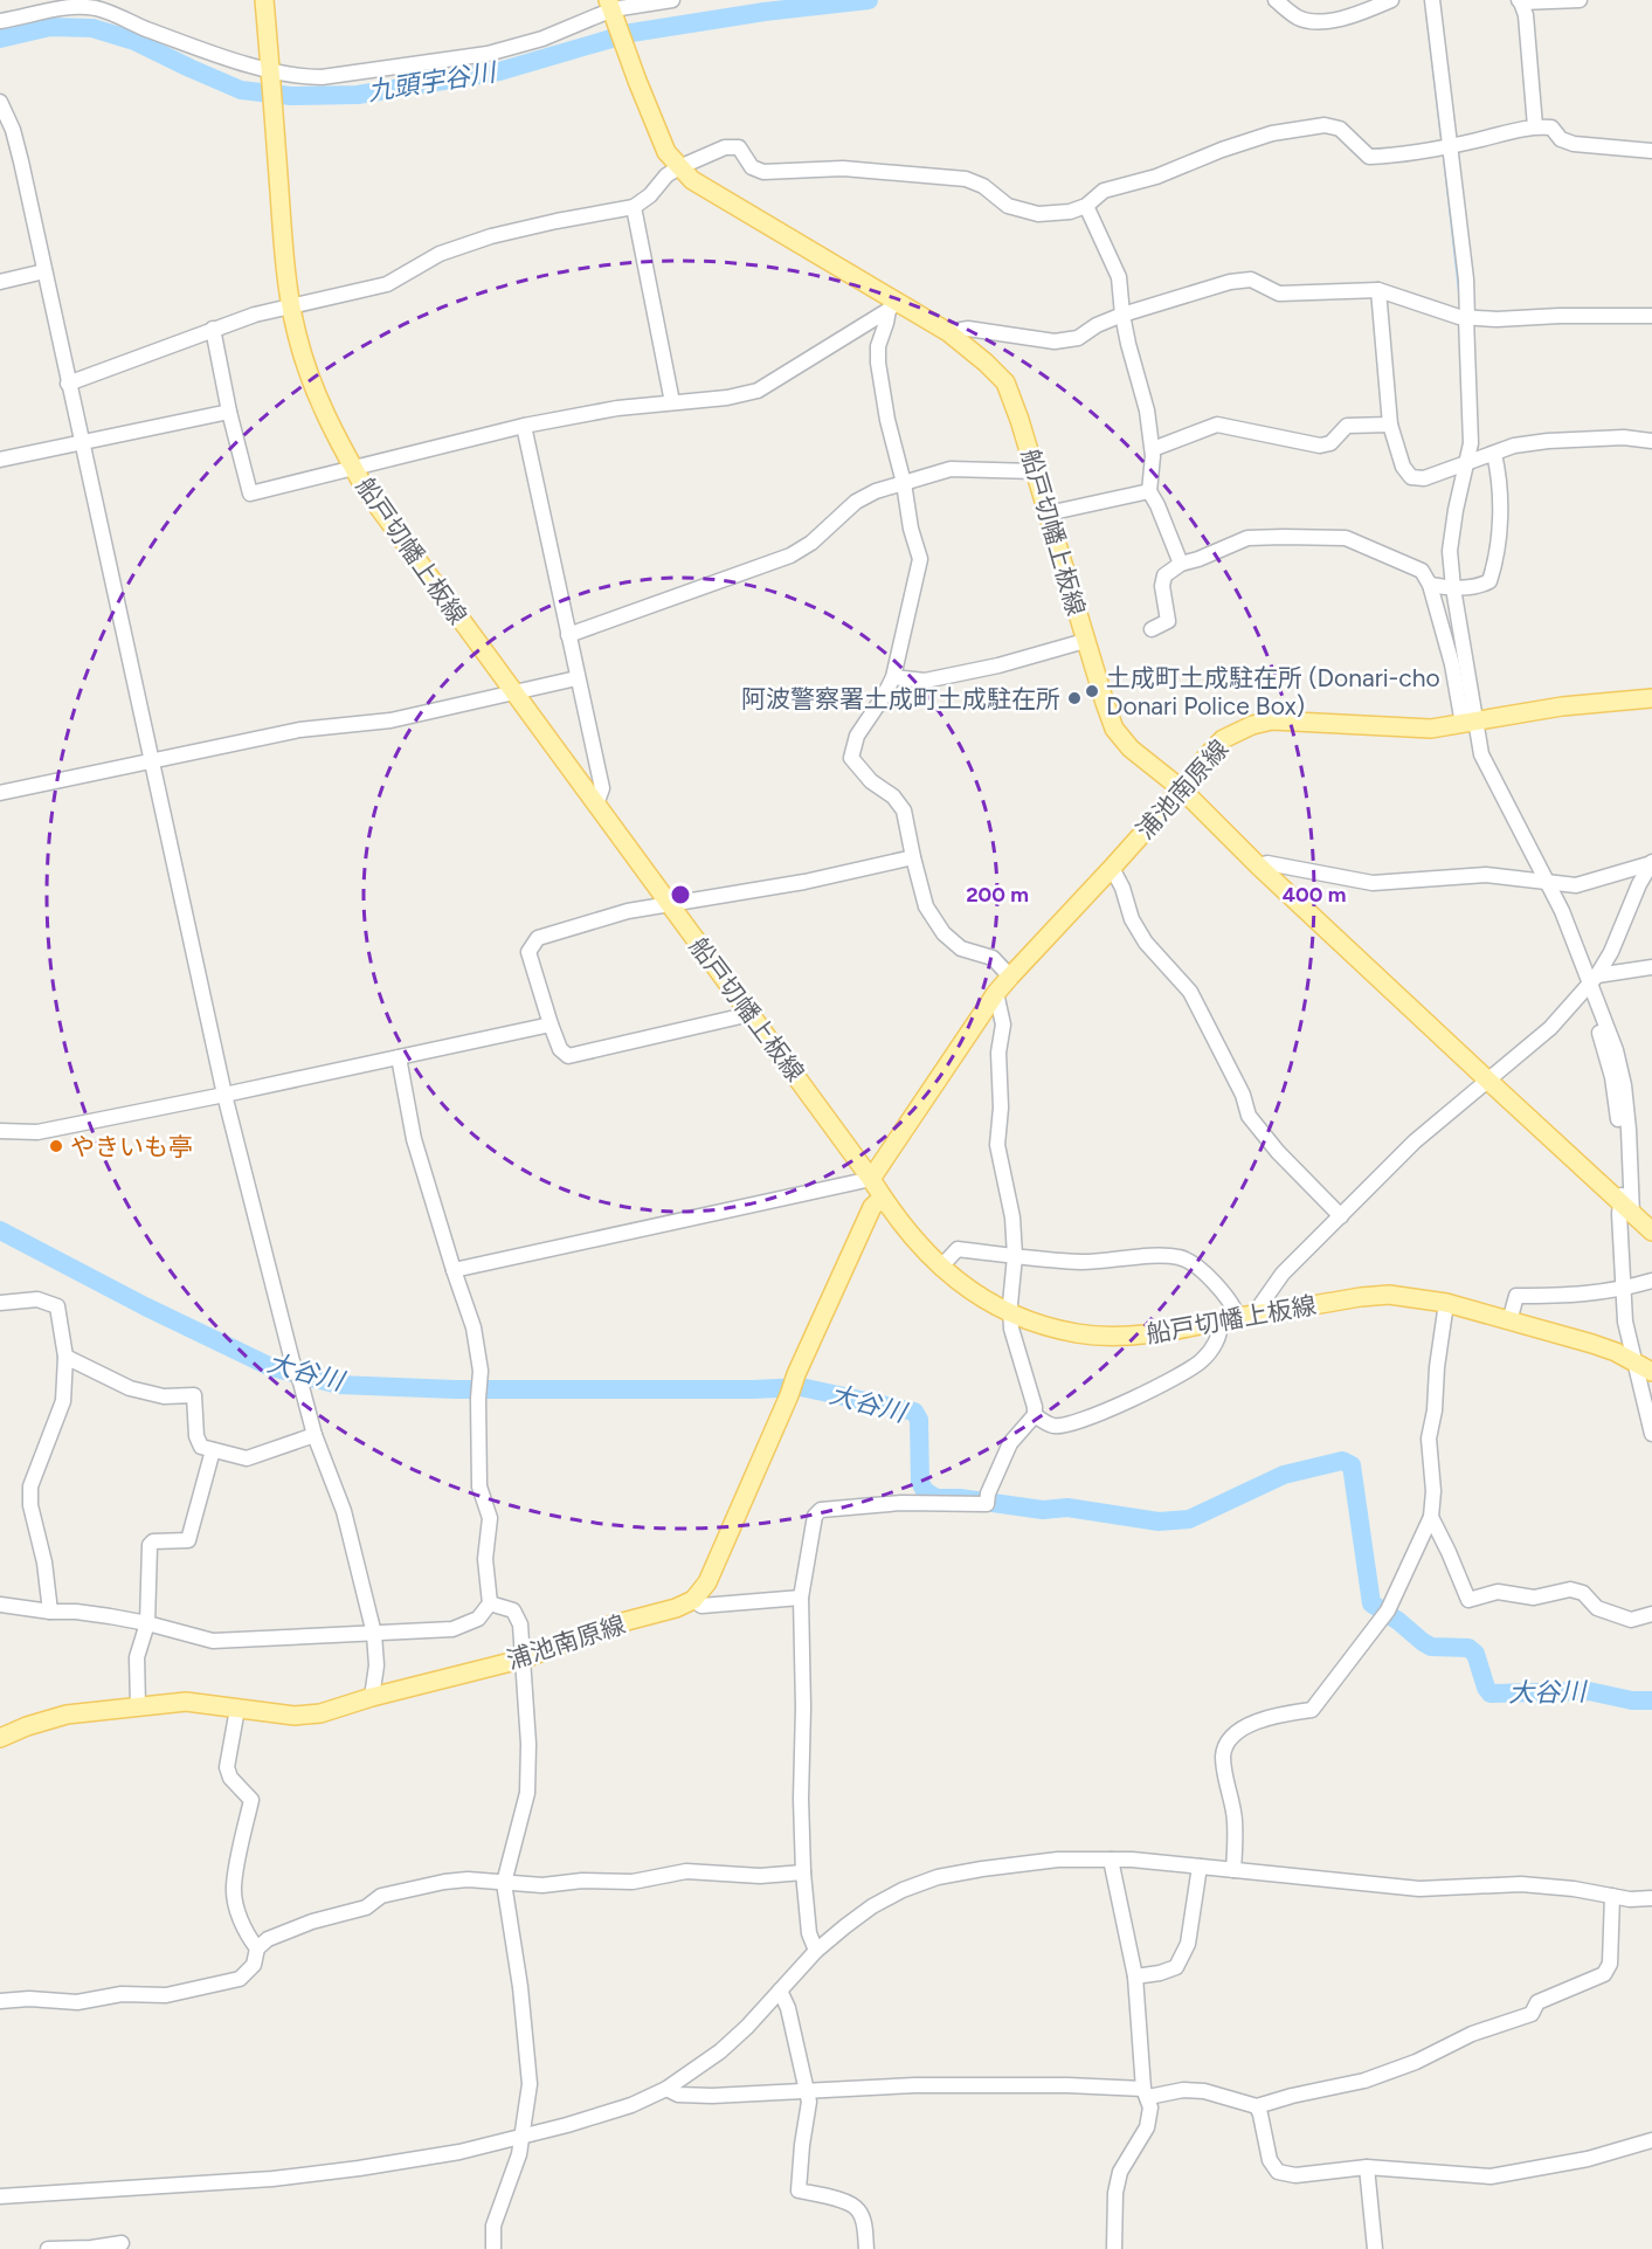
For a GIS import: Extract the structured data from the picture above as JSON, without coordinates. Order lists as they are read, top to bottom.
{
  "streets": {
    "main road": ["船戸切幡上板線", "浦池南原線"]
  },
  "crossings": [
    ["船戸切幡上板線", "浦池南原線"]
  ],
  "water": ["九頭宇谷川", "大谷川"],
  "places": ["土成町土成駐在所 (Donari-cho Donari Police Box)", "阿波警察署土成町土成駐在所", "やきいも亭"],
  "rings": ["200 m", "400 m"]
}
